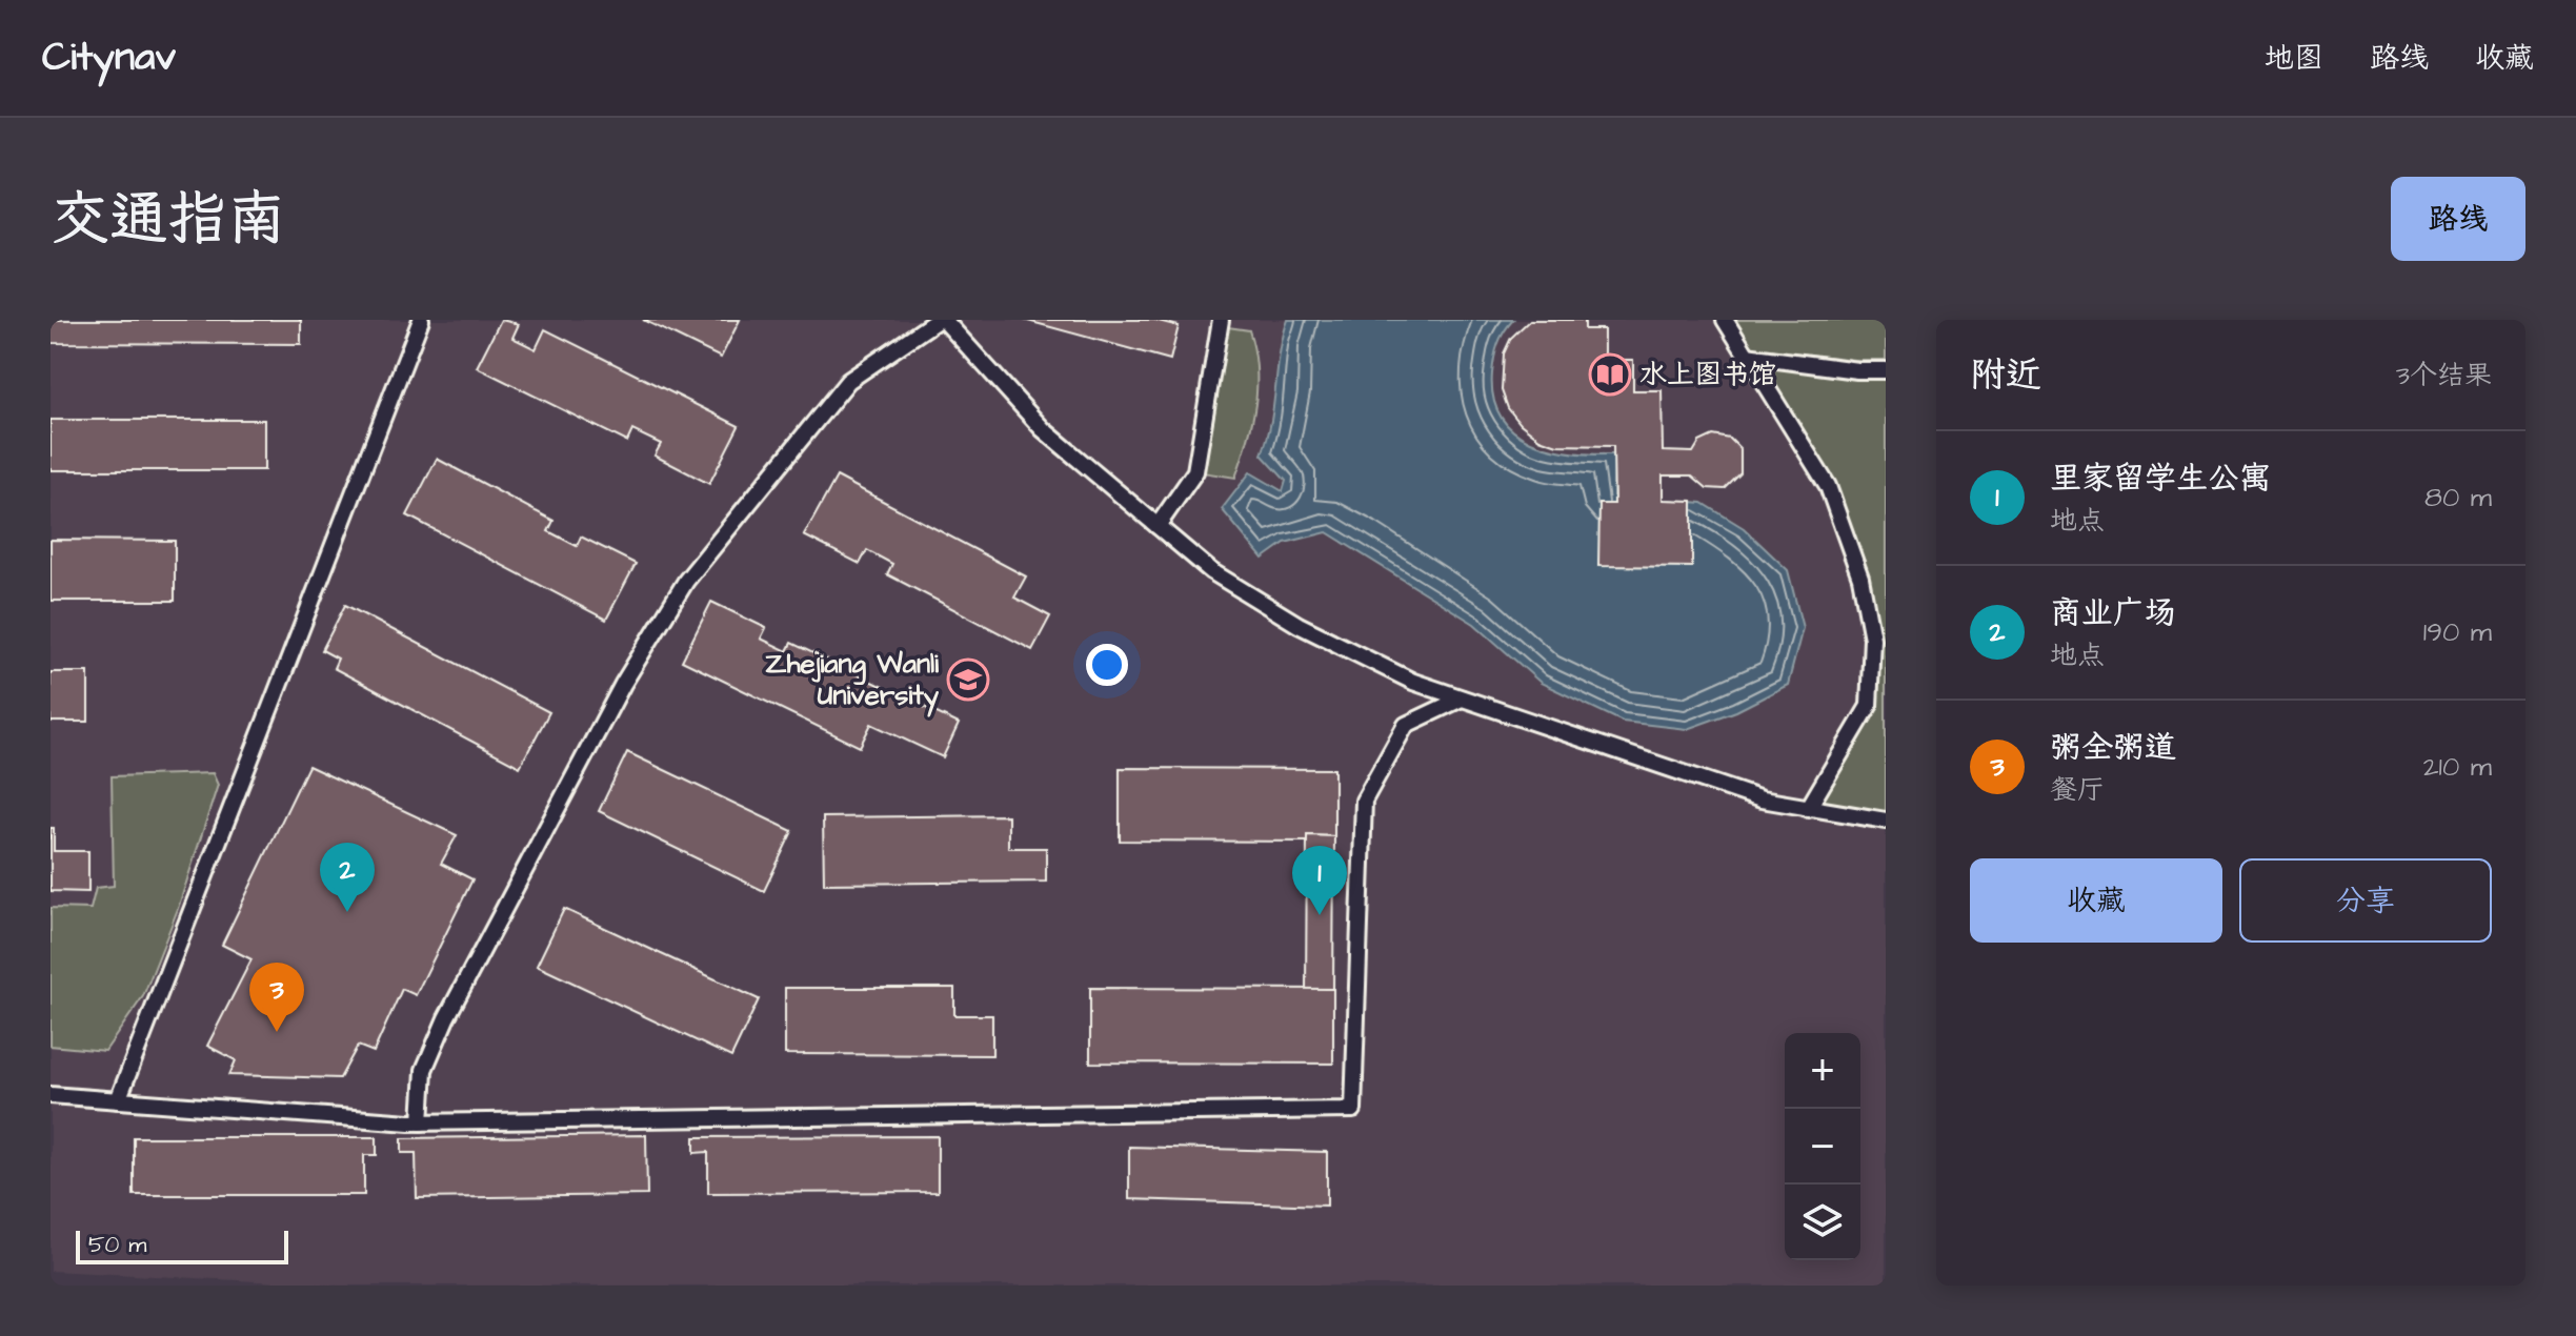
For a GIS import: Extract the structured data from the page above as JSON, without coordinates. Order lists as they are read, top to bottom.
{
  "places": {
    "library": ["水上图书馆"],
    "school or university": ["Zhejiang Wanli University"]
  },
  "scale_bar": "50 m",
  "page": {
    "header": "Citynav",
    "nav": ["地图", "路线", "收藏"],
    "title": "交通指南",
    "buttons": [
      "路线",
      ["收藏", "分享"]
    ],
    "heading": ["附近", "3个结果"],
    "list": [
      {
        "mark": "1",
        "name": "里家留学生公寓",
        "note": "地点",
        "value": "80 m"
      },
      {
        "mark": "2",
        "name": "商业广场",
        "note": "地点",
        "value": "190 m"
      },
      {
        "mark": "3",
        "name": "粥全粥道",
        "note": "餐厅",
        "value": "210 m"
      }
    ],
    "pins": ["2", "1", "3"],
    "map_buttons": ["+", "−"],
    "scale": "50 m"
  }
}
